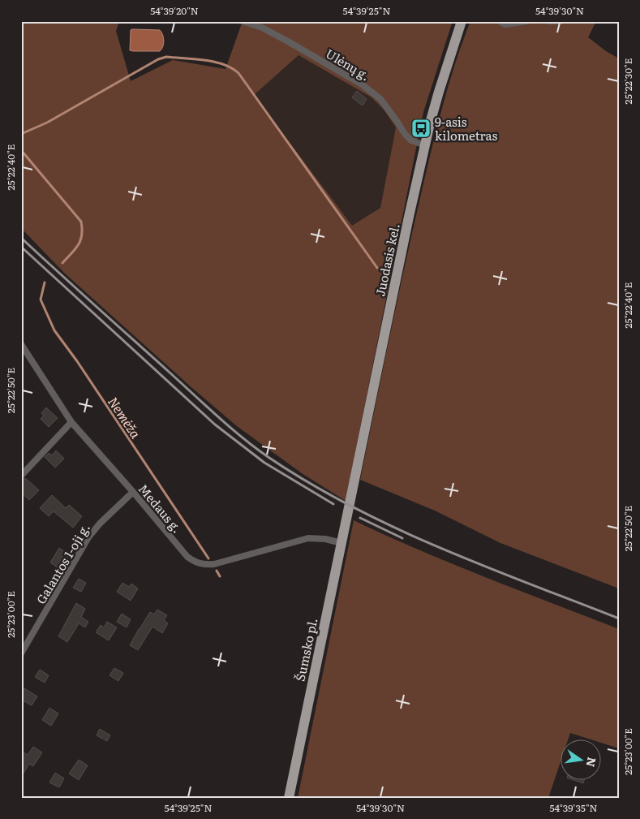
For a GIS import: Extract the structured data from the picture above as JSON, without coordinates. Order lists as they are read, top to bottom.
{
  "streets": {
    "main road": ["Juodasis kel.", "Šumsko pl."],
    "street": ["Ulėnų g.", "Medaus g.", "Galantos 1-oji g."]
  },
  "crossings": [
    ["Ulėnų g.", "Juodasis kel."],
    ["Juodasis kel.", "Šumsko pl."],
    ["Medaus g.", "Galantos 1-oji g."],
    ["Medaus g.", "Šumsko pl."]
  ],
  "water": ["Nemėža"],
  "places": {
    "bus stop": ["9-asis kilometras"]
  },
  "north": "right",
  "coordinates": [
    "54°39'20\"N",
    "54°39'25\"N",
    "54°39'30\"N",
    "25°22'30\"E",
    "25°22'40\"E",
    "25°22'50\"E",
    "25°23'00\"E",
    "54°39'35\"N"
  ]
}
